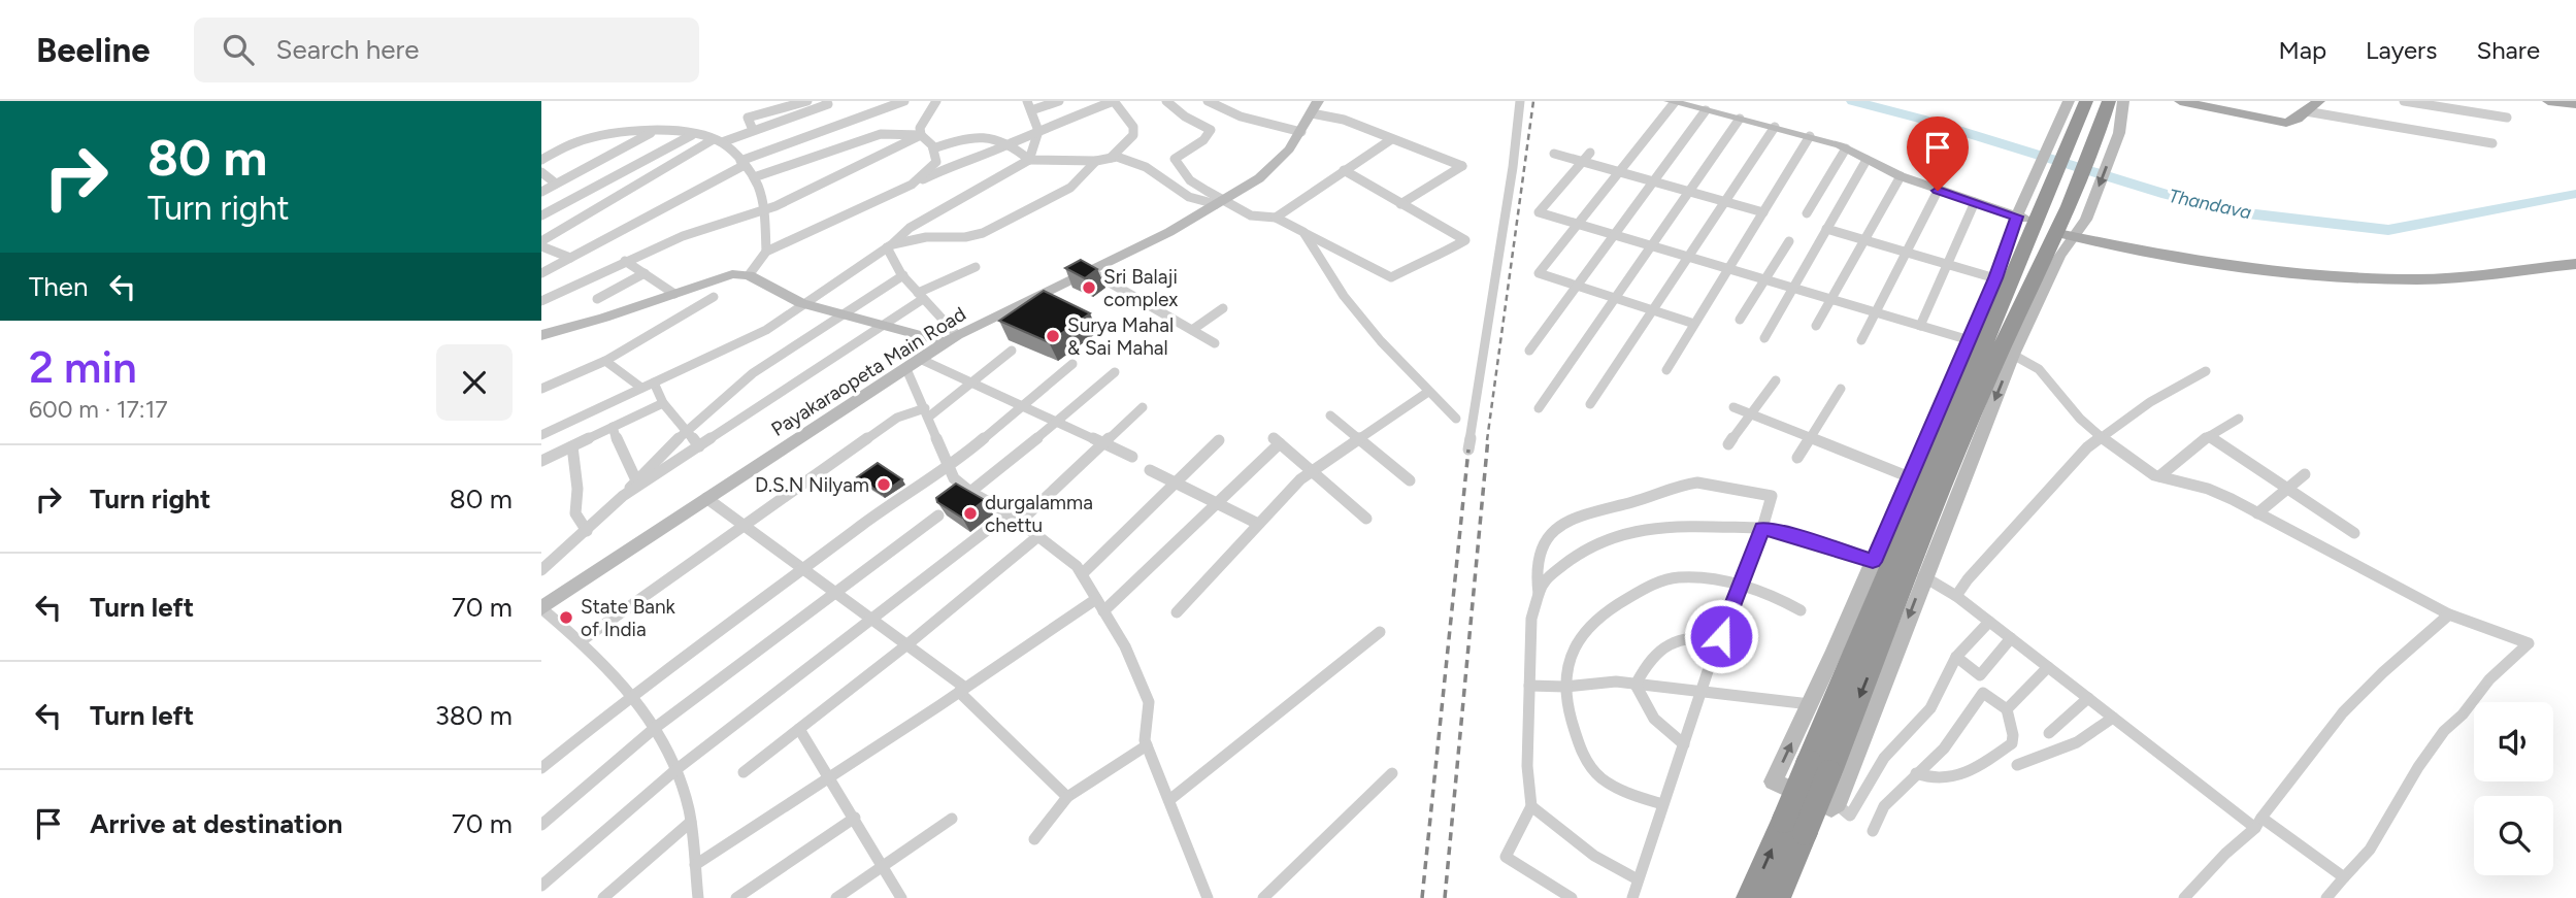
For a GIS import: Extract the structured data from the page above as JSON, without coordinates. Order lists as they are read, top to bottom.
{
  "streets": {
    "street": ["Payakaraopeta Main Road"]
  },
  "water": ["Thandava"],
  "places": [
    "Sri Balaji complex",
    "Surya Mahal & Sai Mahal",
    "D.S.N Nilyam",
    "durgalamma chettu",
    "State Bank of India"
  ],
  "page": {
    "header": "Beeline",
    "search": "Search here",
    "nav": ["Map", "Layers", "Share"],
    "turn": ["80 m", "Turn right"],
    "then": "Then",
    "heading": ["2 min", "600 m · 17:17"],
    "list": [
      {
        "name": "Turn right",
        "value": "80 m"
      },
      {
        "name": "Turn left",
        "value": "70 m"
      },
      {
        "name": "Turn left",
        "value": "380 m"
      },
      {
        "name": "Arrive at destination",
        "value": "70 m"
      }
    ]
  }
}
